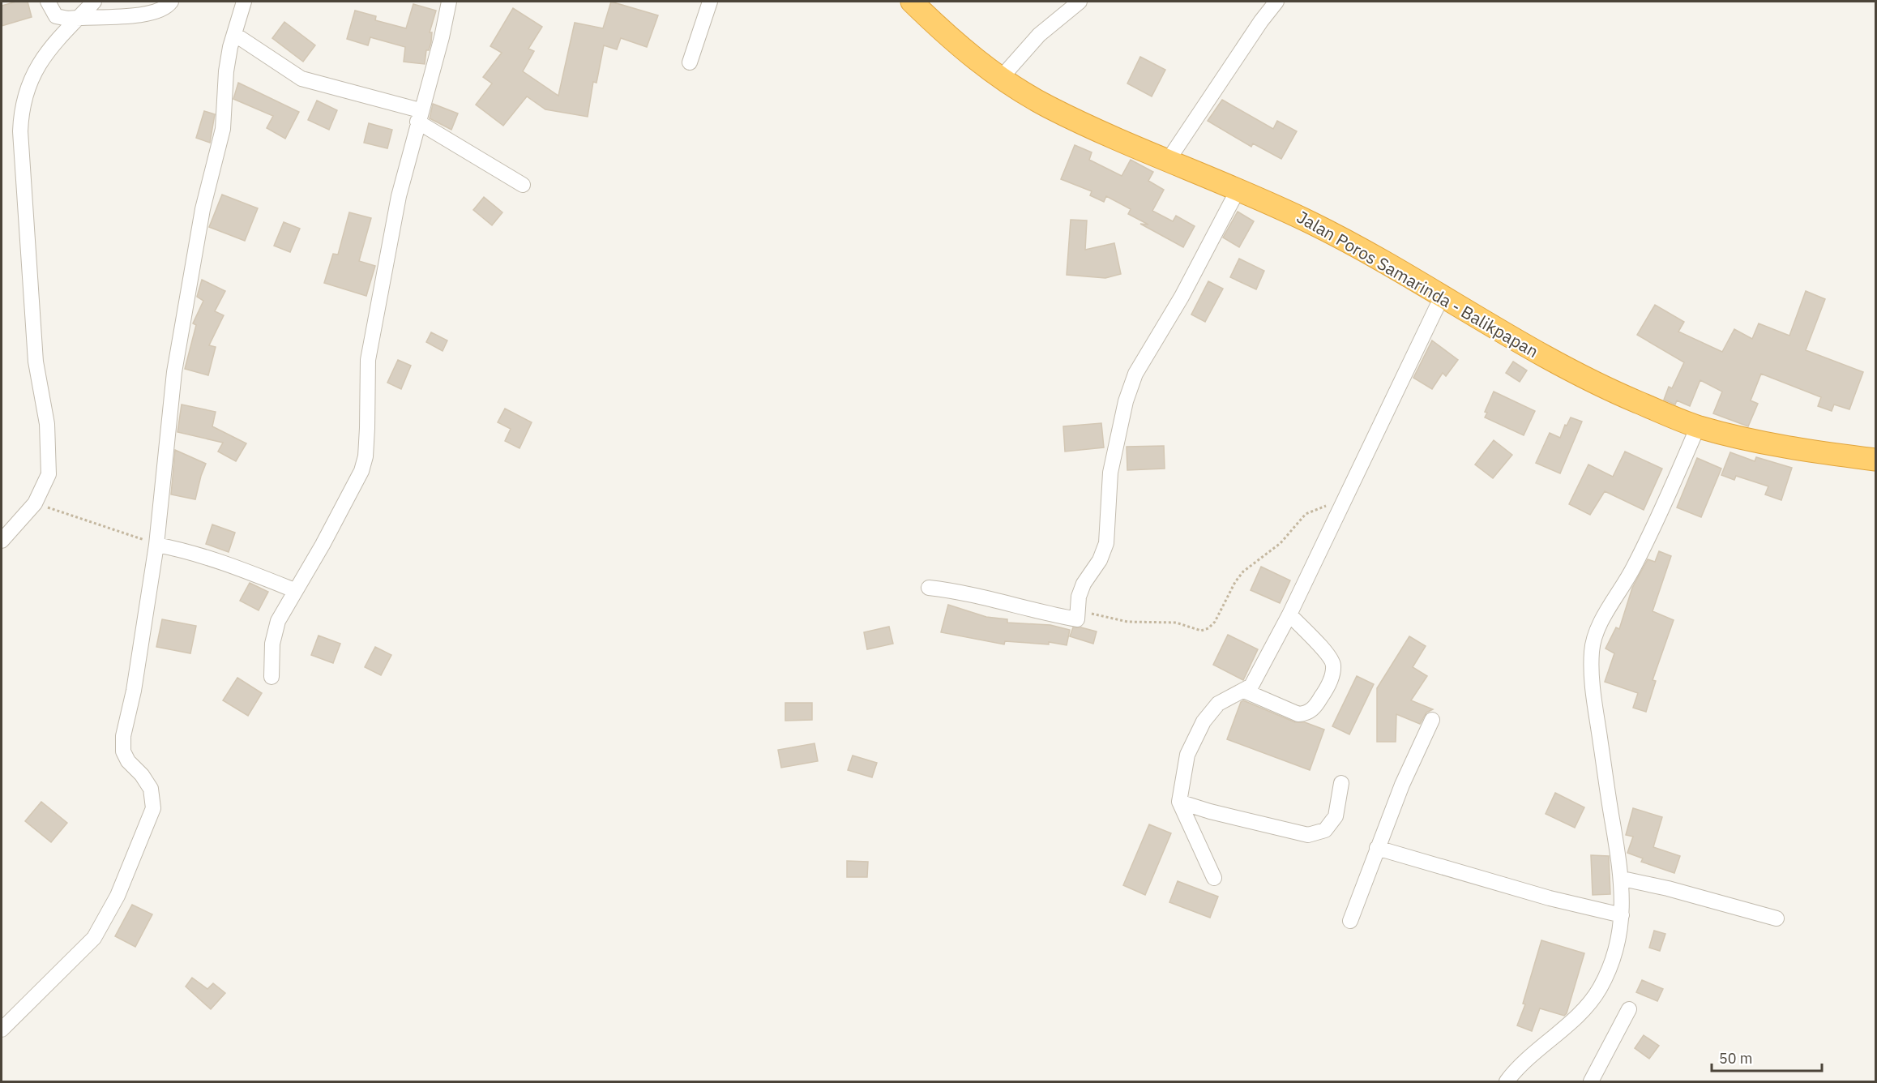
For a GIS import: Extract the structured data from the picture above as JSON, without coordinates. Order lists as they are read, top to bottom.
{
  "streets": {
    "highway": ["Jalan Poros Samarinda - Balikpapan"]
  },
  "scale_bar": "50 m"
}
